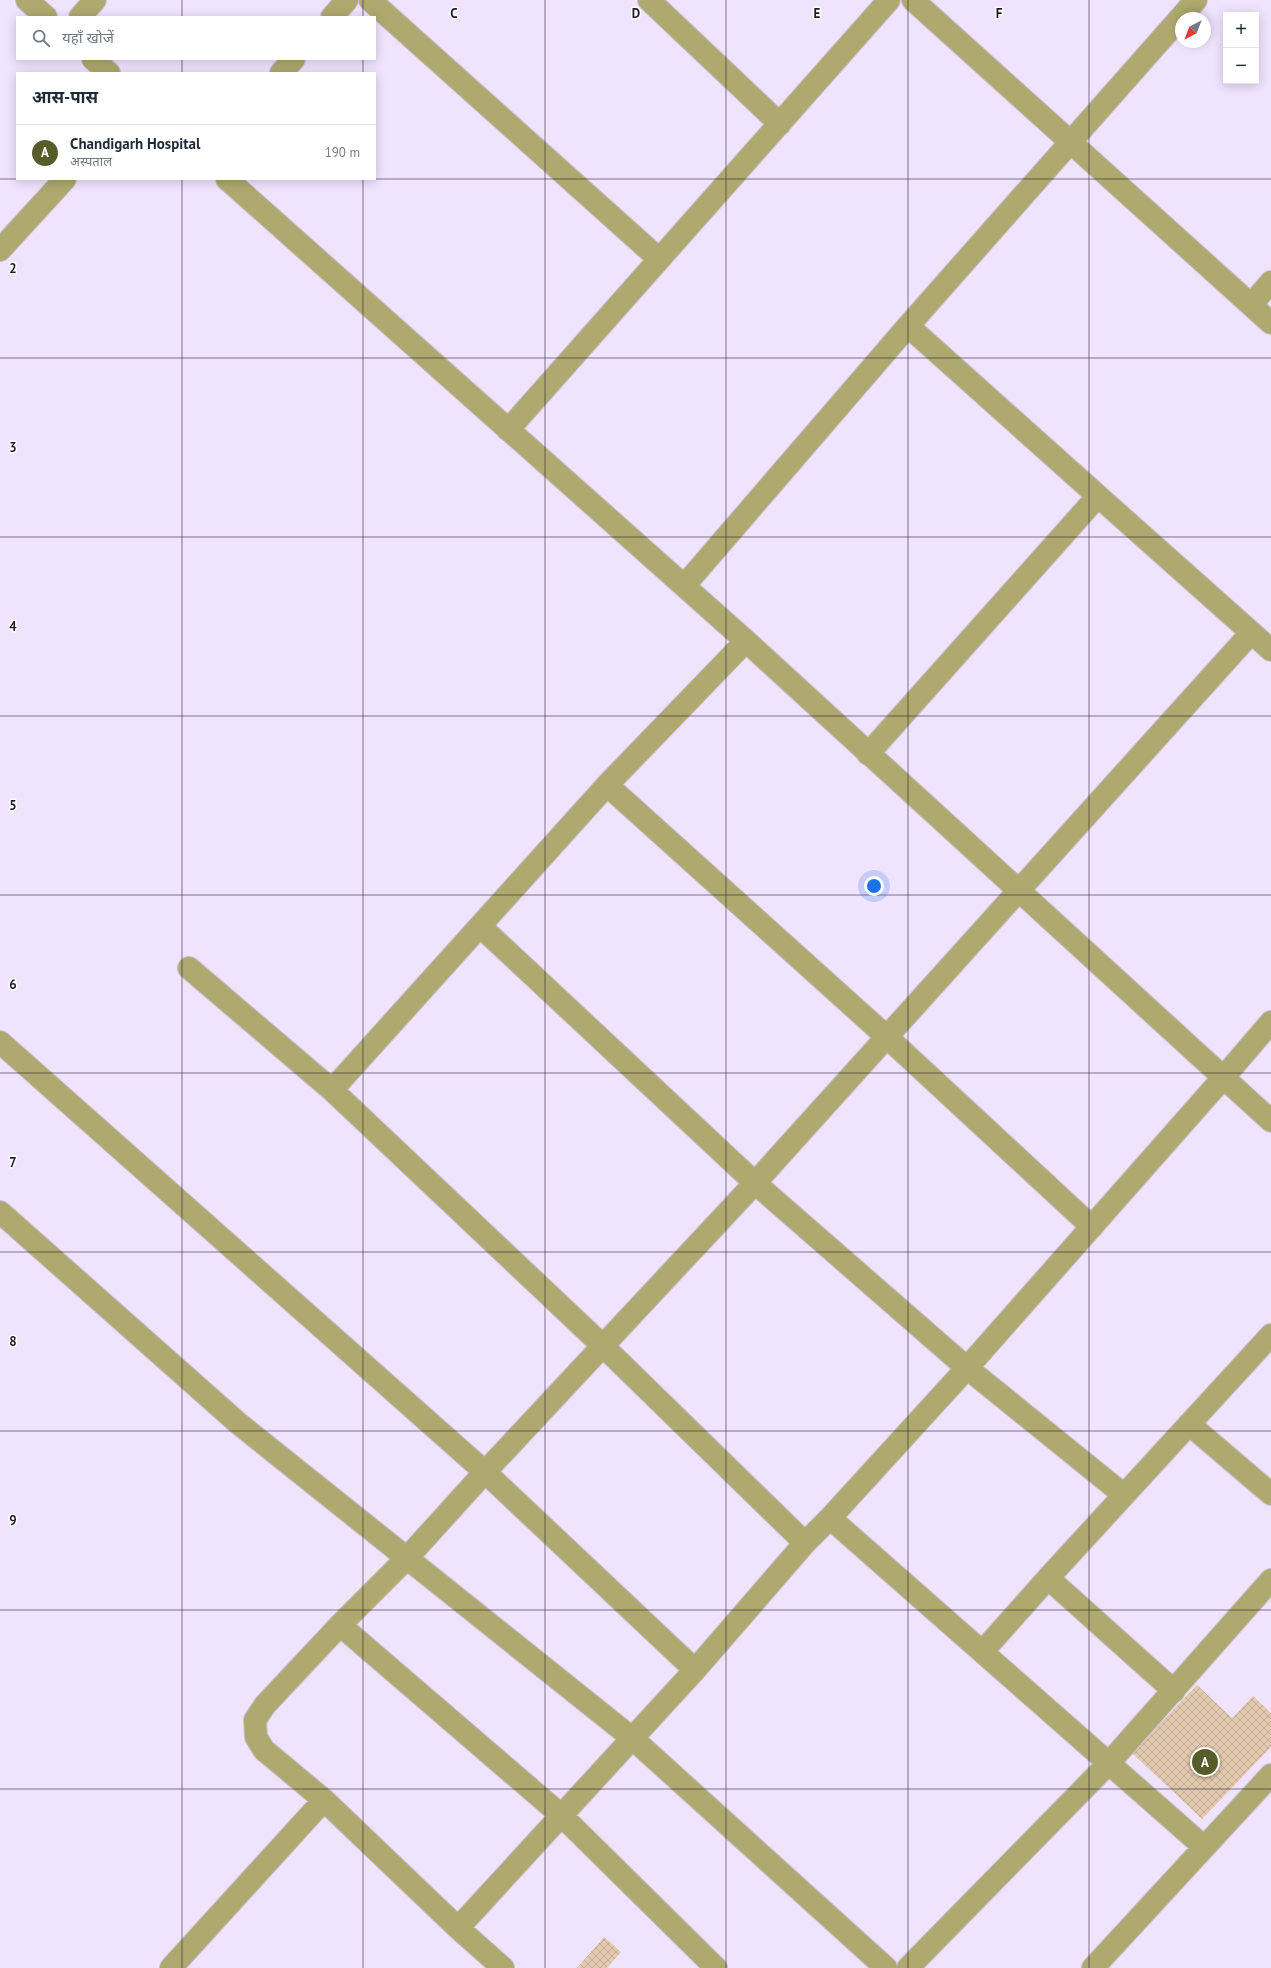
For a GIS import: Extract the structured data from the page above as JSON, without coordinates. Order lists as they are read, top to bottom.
{
  "north": "bottom left",
  "page": {
    "map_buttons": ["+", "−"],
    "search": "यहाँ खोजें",
    "heading": "आस-पास",
    "list": [
      {
        "mark": "A",
        "name": "Chandigarh Hospital",
        "note": "अस्पताल",
        "value": "190 m"
      }
    ],
    "pins": "A"
  },
  "grid": {
    "columns": [
      "C",
      "D",
      "E",
      "F"
    ],
    "rows": [
      "2",
      "3",
      "4",
      "5",
      "6",
      "7",
      "8",
      "9"
    ]
  }
}
